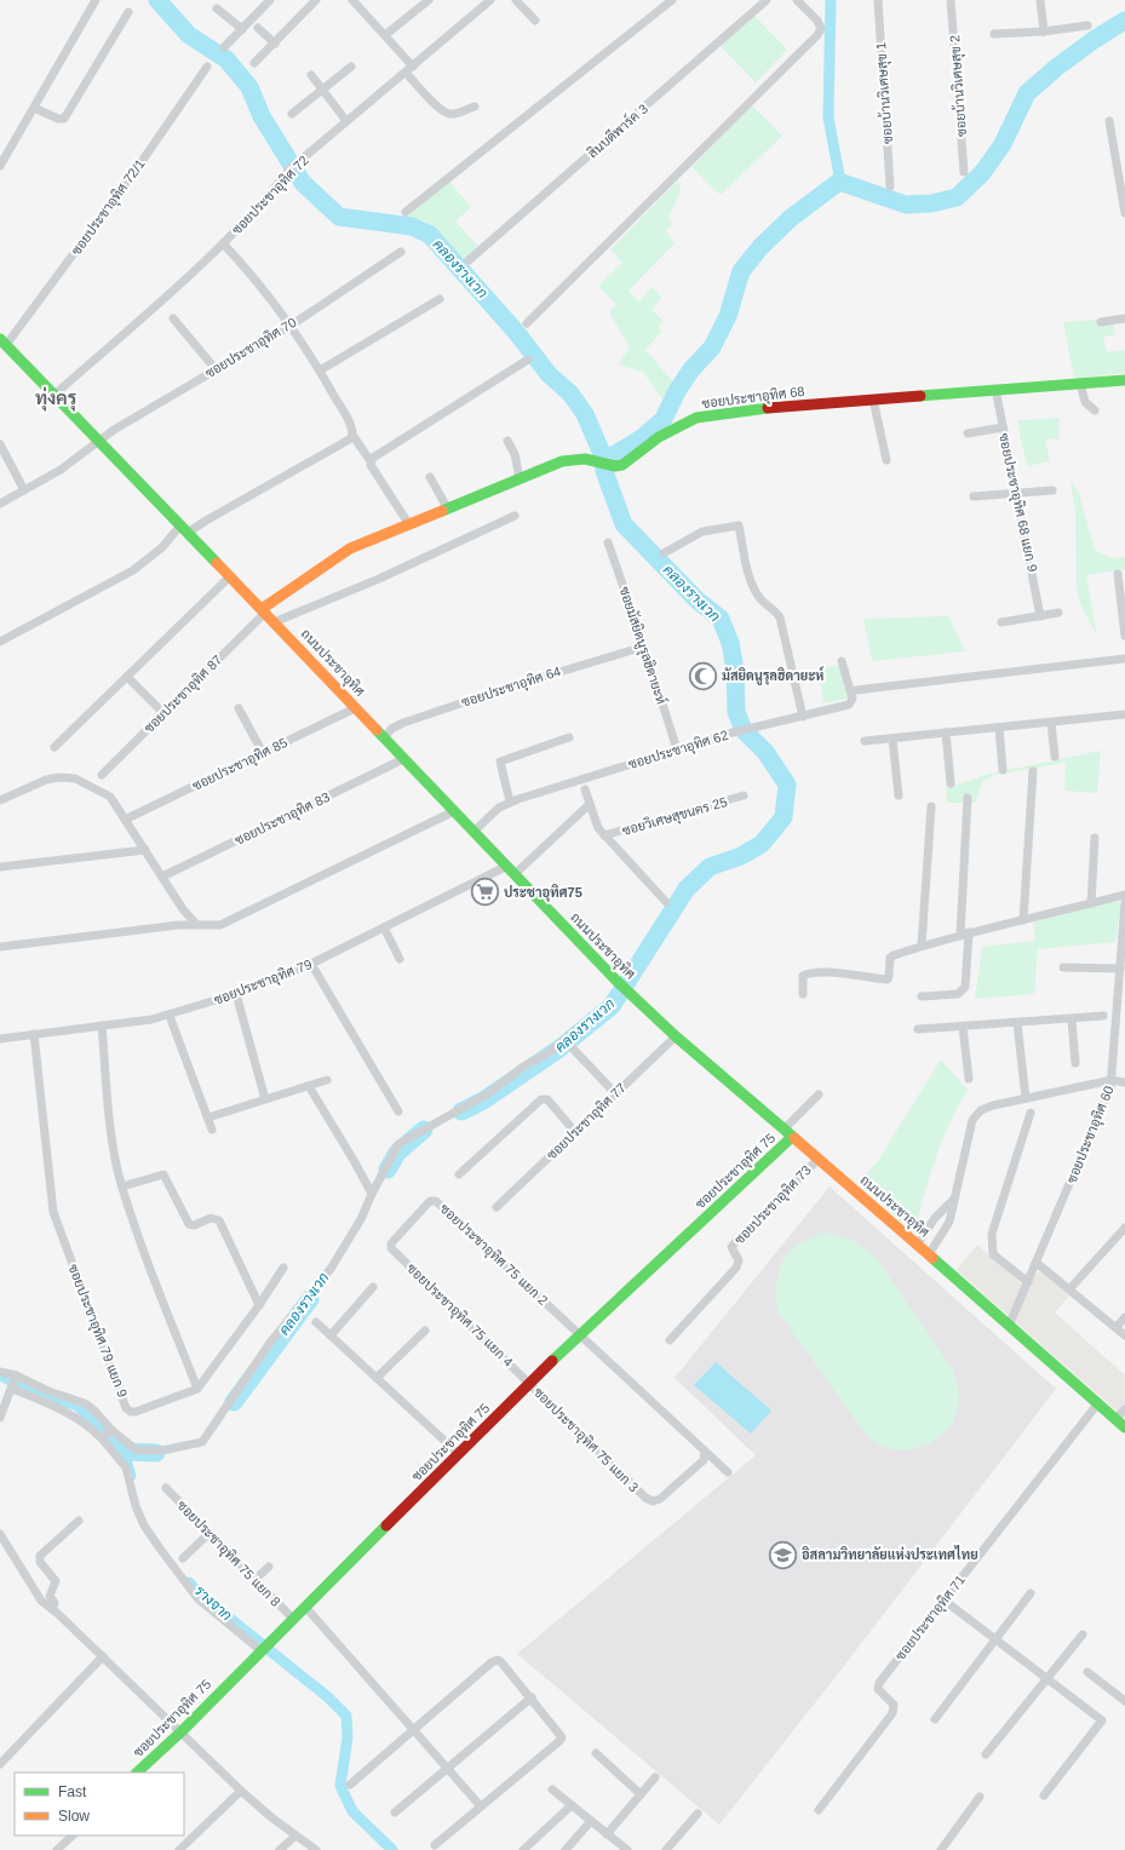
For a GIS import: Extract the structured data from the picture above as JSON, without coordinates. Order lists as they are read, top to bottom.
{
  "streets": {
    "street": [
      "ซอยบ้านวิเศษสุข 2",
      "ซอยบ้านวิเศษสุข 1",
      "สินบดีพาร์ค 3",
      "ซอยประชาอุทิศ 72",
      "ซอยประชาอุทิศ 72/1",
      "ซอยประชาอุทิศ 70",
      "ซอยประชาอุทิศ 68",
      "ซอยประชาอุทิศ 68 แยก 9",
      "ซอยมัสยิดนูรุลฮิดายะห์",
      "ถนนประชาอุทิศ",
      "ซอยประชาอุทิศ 64",
      "ซอยประชาอุทิศ 87",
      "ซอยประชาอุทิศ 62",
      "ซอยประชาอุทิศ 85",
      "ซอยวิเศษสุขนคร 25",
      "ซอยประชาอุทิศ 83",
      "ซอยประชาอุทิศ 79",
      "ซอยประชาอุทิศ 77",
      "ซอยประชาอุทิศ 60",
      "ซอยประชาอุทิศ 75",
      "ซอยประชาอุทิศ 73",
      "ซอยประชาอุทิศ 75 แยก 2",
      "ซอยประชาอุทิศ 75 แยก 4",
      "ซอยประชาอุทิศ 79 แยก 9",
      "ซอยประชาอุทิศ 75 แยก 3",
      "ซอยประชาอุทิศ 75 แยก 8",
      "ซอยประชาอุทิศ 71"
    ]
  },
  "crossings": [
    ["ซอยประชาอุทิศ 72", "ถนนประชาอุทิศ"],
    ["ซอยประชาอุทิศ 72/1", "ถนนประชาอุทิศ"],
    ["ซอยประชาอุทิศ 70", "ถนนประชาอุทิศ"],
    ["ซอยประชาอุทิศ 68", "ซอยประชาอุทิศ 68 แยก 9"],
    ["ซอยประชาอุทิศ 68", "ถนนประชาอุทิศ"],
    ["ซอยประชาอุทิศ 68", "ซอยประชาอุทิศ 87"],
    ["ซอยมัสยิดนูรุลฮิดายะห์", "ซอยประชาอุทิศ 64"],
    ["ซอยมัสยิดนูรุลฮิดายะห์", "ซอยประชาอุทิศ 62"],
    ["ถนนประชาอุทิศ", "ซอยประชาอุทิศ 64"],
    ["ถนนประชาอุทิศ", "ซอยประชาอุทิศ 87"],
    ["ถนนประชาอุทิศ", "ซอยประชาอุทิศ 62"],
    ["ถนนประชาอุทิศ", "ซอยประชาอุทิศ 85"],
    ["ถนนประชาอุทิศ", "ซอยประชาอุทิศ 83"],
    ["ถนนประชาอุทิศ", "ซอยประชาอุทิศ 79"],
    ["ถนนประชาอุทิศ", "ซอยประชาอุทิศ 77"],
    ["ถนนประชาอุทิศ", "ซอยประชาอุทิศ 60"],
    ["ถนนประชาอุทิศ", "ซอยประชาอุทิศ 75"],
    ["ถนนประชาอุทิศ", "ซอยประชาอุทิศ 73"],
    ["ถนนประชาอุทิศ", "ซอยประชาอุทิศ 71"],
    ["ซอยประชาอุทิศ 79", "ซอยประชาอุทิศ 79 แยก 9"],
    ["ซอยประชาอุทิศ 75", "ซอยประชาอุทิศ 75 แยก 2"],
    ["ซอยประชาอุทิศ 75", "ซอยประชาอุทิศ 75 แยก 4"],
    ["ซอยประชาอุทิศ 75", "ซอยประชาอุทิศ 75 แยก 3"],
    ["ซอยประชาอุทิศ 75", "ซอยประชาอุทิศ 75 แยก 8"],
    ["ซอยประชาอุทิศ 75 แยก 2", "ซอยประชาอุทิศ 75 แยก 4"],
    ["ซอยประชาอุทิศ 75 แยก 2", "ซอยประชาอุทิศ 75 แยก 3"],
    ["ซอยประชาอุทิศ 75 แยก 4", "ซอยประชาอุทิศ 75 แยก 3"]
  ],
  "districts": ["ทุ่งครุ"],
  "water": ["คลองรางเวก", "รางจาก"],
  "places": {
    "mosque": ["มัสยิดนูรุลฮิดายะห์"],
    "supermarket": ["ประชาอุทิศ75"],
    "school or university": ["อิสลามวิทยาลัยแห่งประเทศไทย"]
  },
  "legend": ["Fast", "Slow"]
}
